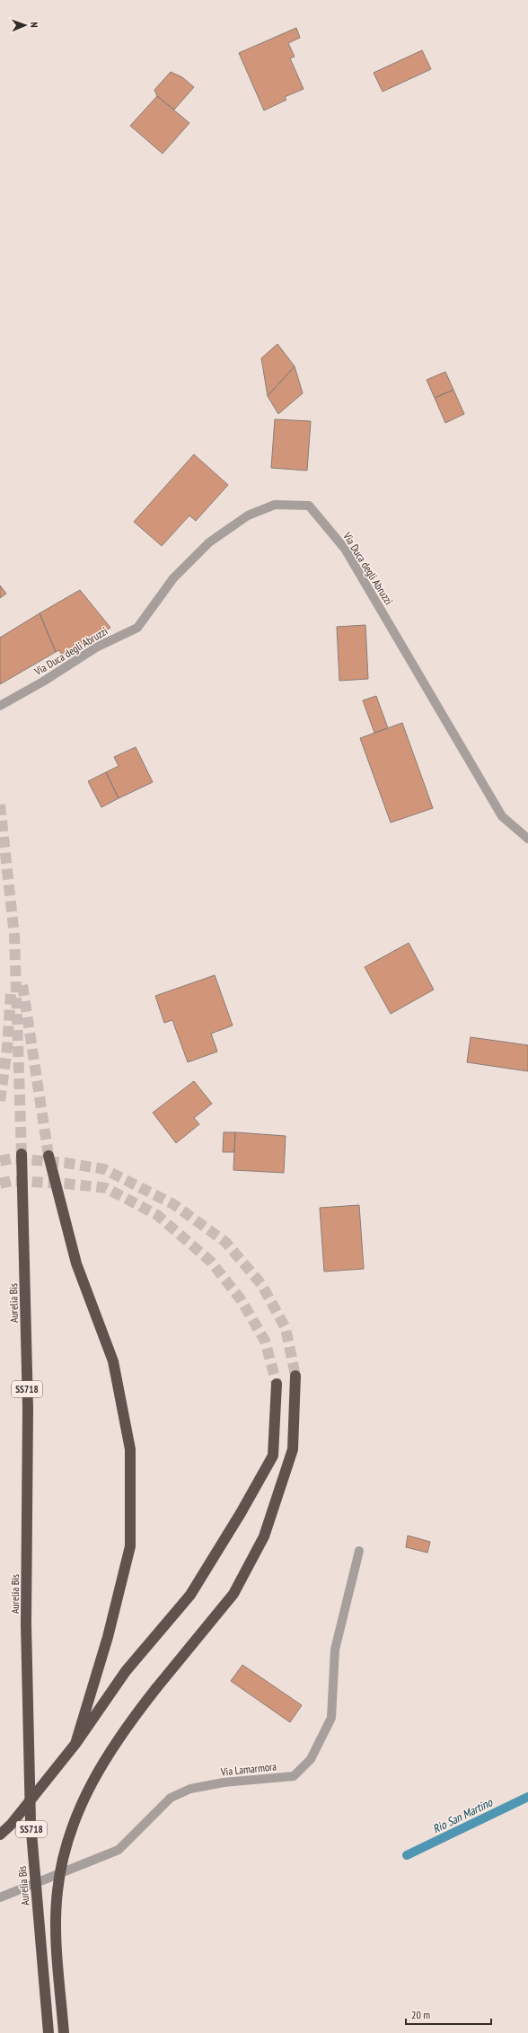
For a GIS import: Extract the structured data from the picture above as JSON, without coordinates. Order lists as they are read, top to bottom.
{
  "streets": {
    "highway": ["Aurelia Bis", "SS718"],
    "street": ["Via Duca degli Abruzzi", "Via Lamarmora"]
  },
  "water": ["Rio San Martino"],
  "scale_bar": "20 m",
  "north": "right"
}
